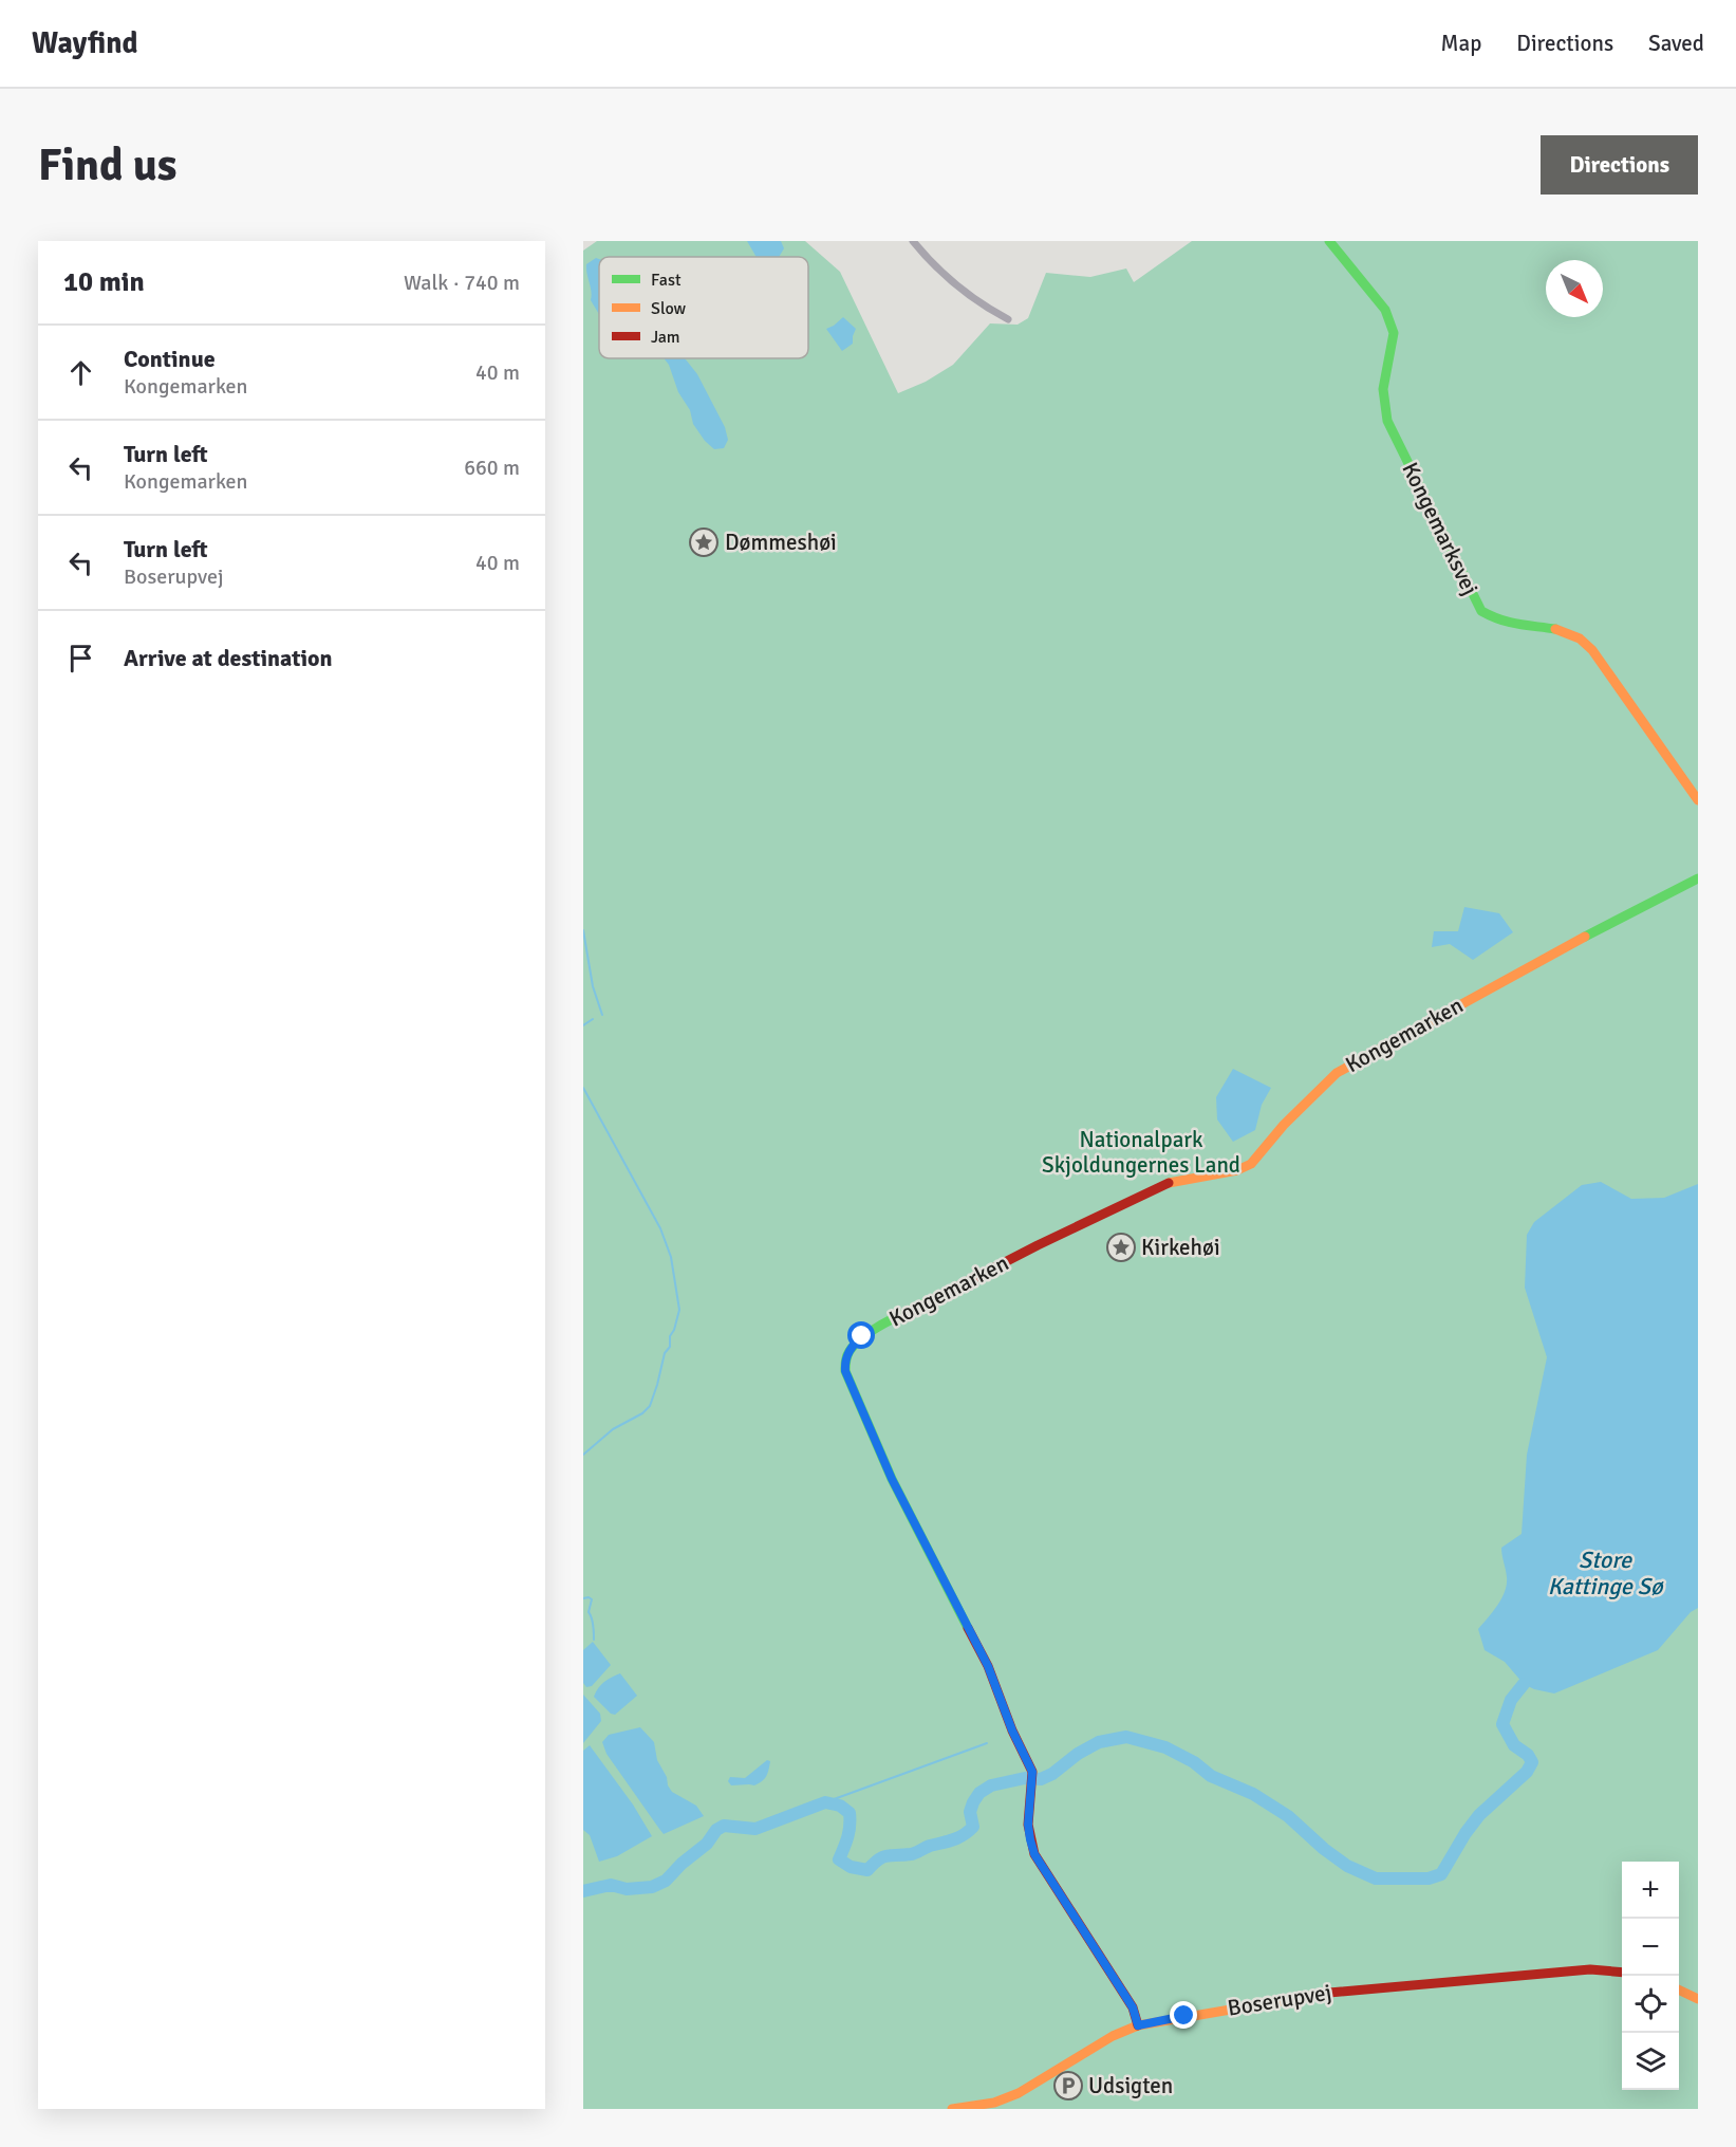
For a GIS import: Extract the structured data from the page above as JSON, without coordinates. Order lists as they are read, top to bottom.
{
  "streets": {
    "street": ["Kongemarksvej", "Kongemarken", "Boserupvej"]
  },
  "crossings": [
    ["Kongemarken", "Boserupvej"]
  ],
  "water": ["Store Kattinge Sø"],
  "parks": ["Nationalpark Skjoldungernes Land"],
  "places": {
    "place": ["Dømmeshøi", "Kirkehøi"],
    "parking": ["Udsigten"]
  },
  "legend": ["Fast", "Slow", "Jam"],
  "north": "bottom right",
  "page": {
    "header": "Wayfind",
    "nav": ["Map", "Directions", "Saved"],
    "buttons": "Directions",
    "title": "Find us",
    "heading": ["10 min", "Walk · 740 m"],
    "list": [
      ["Continue", "Kongemarken", "40 m"],
      ["Turn left", "Kongemarken", "660 m"],
      ["Turn left", "Boserupvej", "40 m"],
      "Arrive at destination"
    ],
    "map_buttons": ["+", "−"]
  }
}
